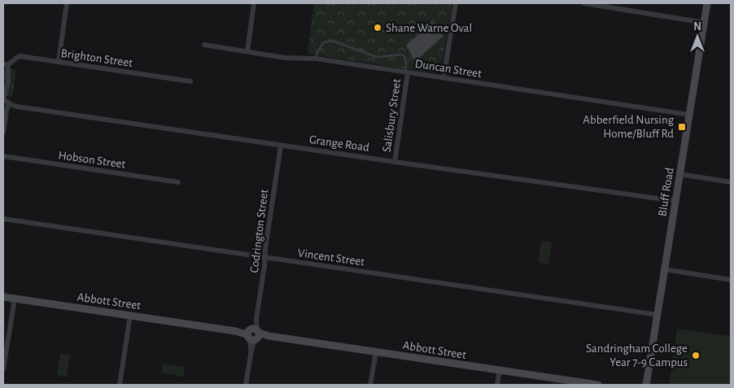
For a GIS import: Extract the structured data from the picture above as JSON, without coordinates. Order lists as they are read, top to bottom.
{
  "streets": {
    "street": [
      "Brighton Street",
      "Duncan Street",
      "Salisbury Street",
      "Grange Road",
      "Hobson Street",
      "Bluff Road",
      "Codrington Street",
      "Vincent Street",
      "Abbott Street"
    ]
  },
  "crossings": [
    ["Duncan Street", "Salisbury Street"],
    ["Duncan Street", "Bluff Road"],
    ["Salisbury Street", "Grange Road"],
    ["Grange Road", "Bluff Road"],
    ["Grange Road", "Codrington Street"],
    ["Bluff Road", "Vincent Street"],
    ["Codrington Street", "Vincent Street"],
    ["Codrington Street", "Abbott Street"]
  ],
  "places": {
    "other": ["Shane Warne Oval", "Sandringham College Year 7-9 Campus"],
    "transit": ["Abberfield Nursing Home/Bluff Rd"]
  },
  "north": "top"
}
